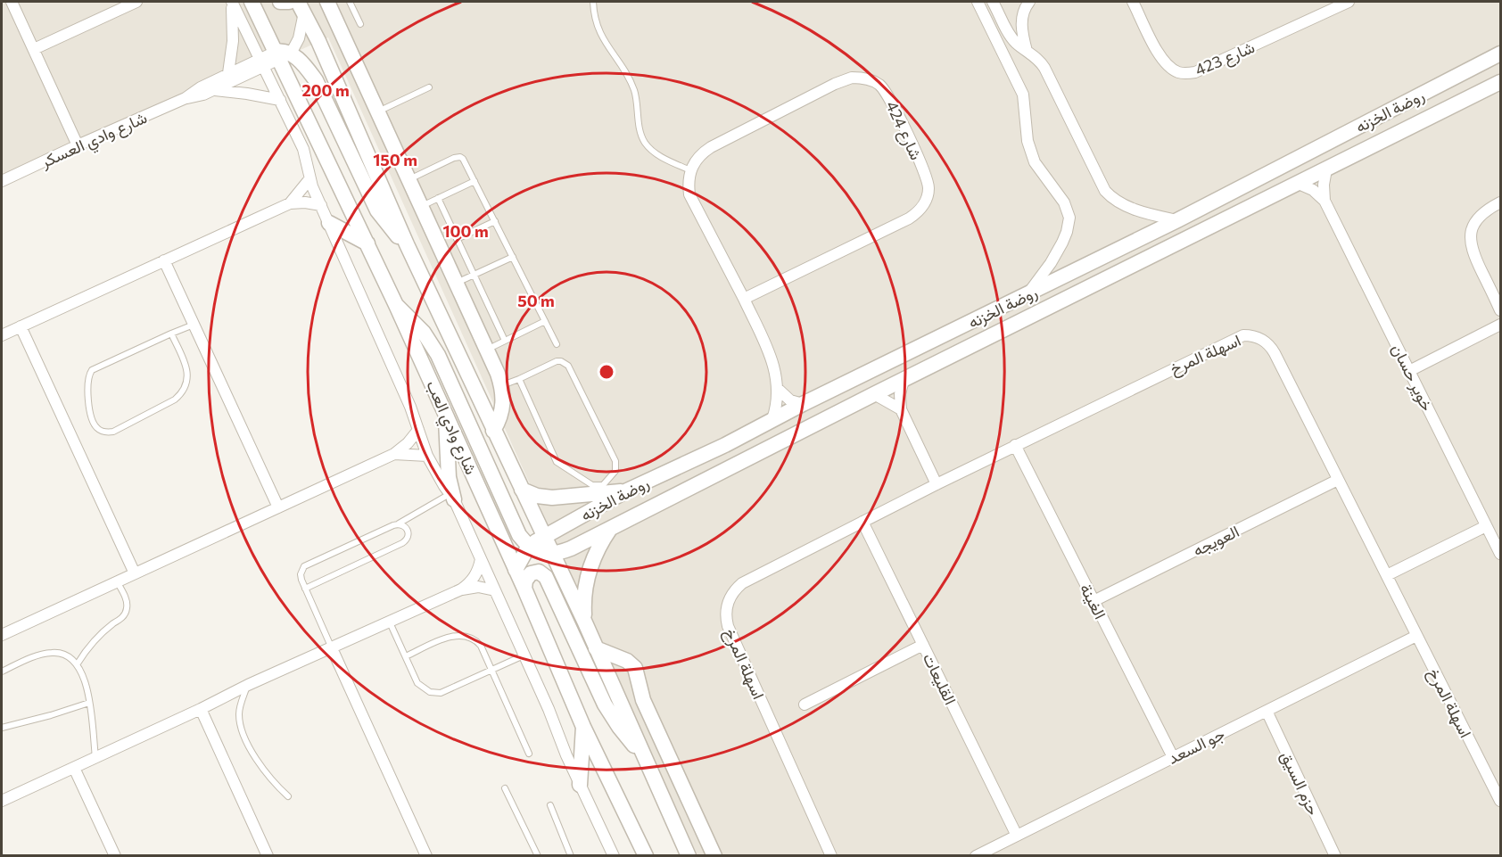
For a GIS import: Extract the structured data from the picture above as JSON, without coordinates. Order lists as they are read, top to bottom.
{
  "streets": {
    "street": [
      "شارع 423",
      "روضة الخزنه",
      "شارع 424",
      "شارع وادي العسكر",
      "اسهلة المرخ",
      "خوير حسان",
      "شارع وادي العب",
      "العويجه",
      "الغينة",
      "القليعات",
      "جو السعد",
      "حزم السيق"
    ]
  },
  "crossings": [
    ["روضة الخزنه", "خوير حسان"],
    ["روضة الخزنه", "شارع وادي العب"],
    ["شارع وادي العسكر", "شارع وادي العب"],
    ["اسهلة المرخ", "العويجه"],
    ["اسهلة المرخ", "الغينة"],
    ["اسهلة المرخ", "القليعات"],
    ["اسهلة المرخ", "جو السعد"],
    ["العويجه", "الغينة"],
    ["الغينة", "جو السعد"],
    ["القليعات", "جو السعد"],
    ["جو السعد", "حزم السيق"]
  ],
  "rings": [
    "200 m",
    "150 m",
    "100 m",
    "50 m"
  ]
}
